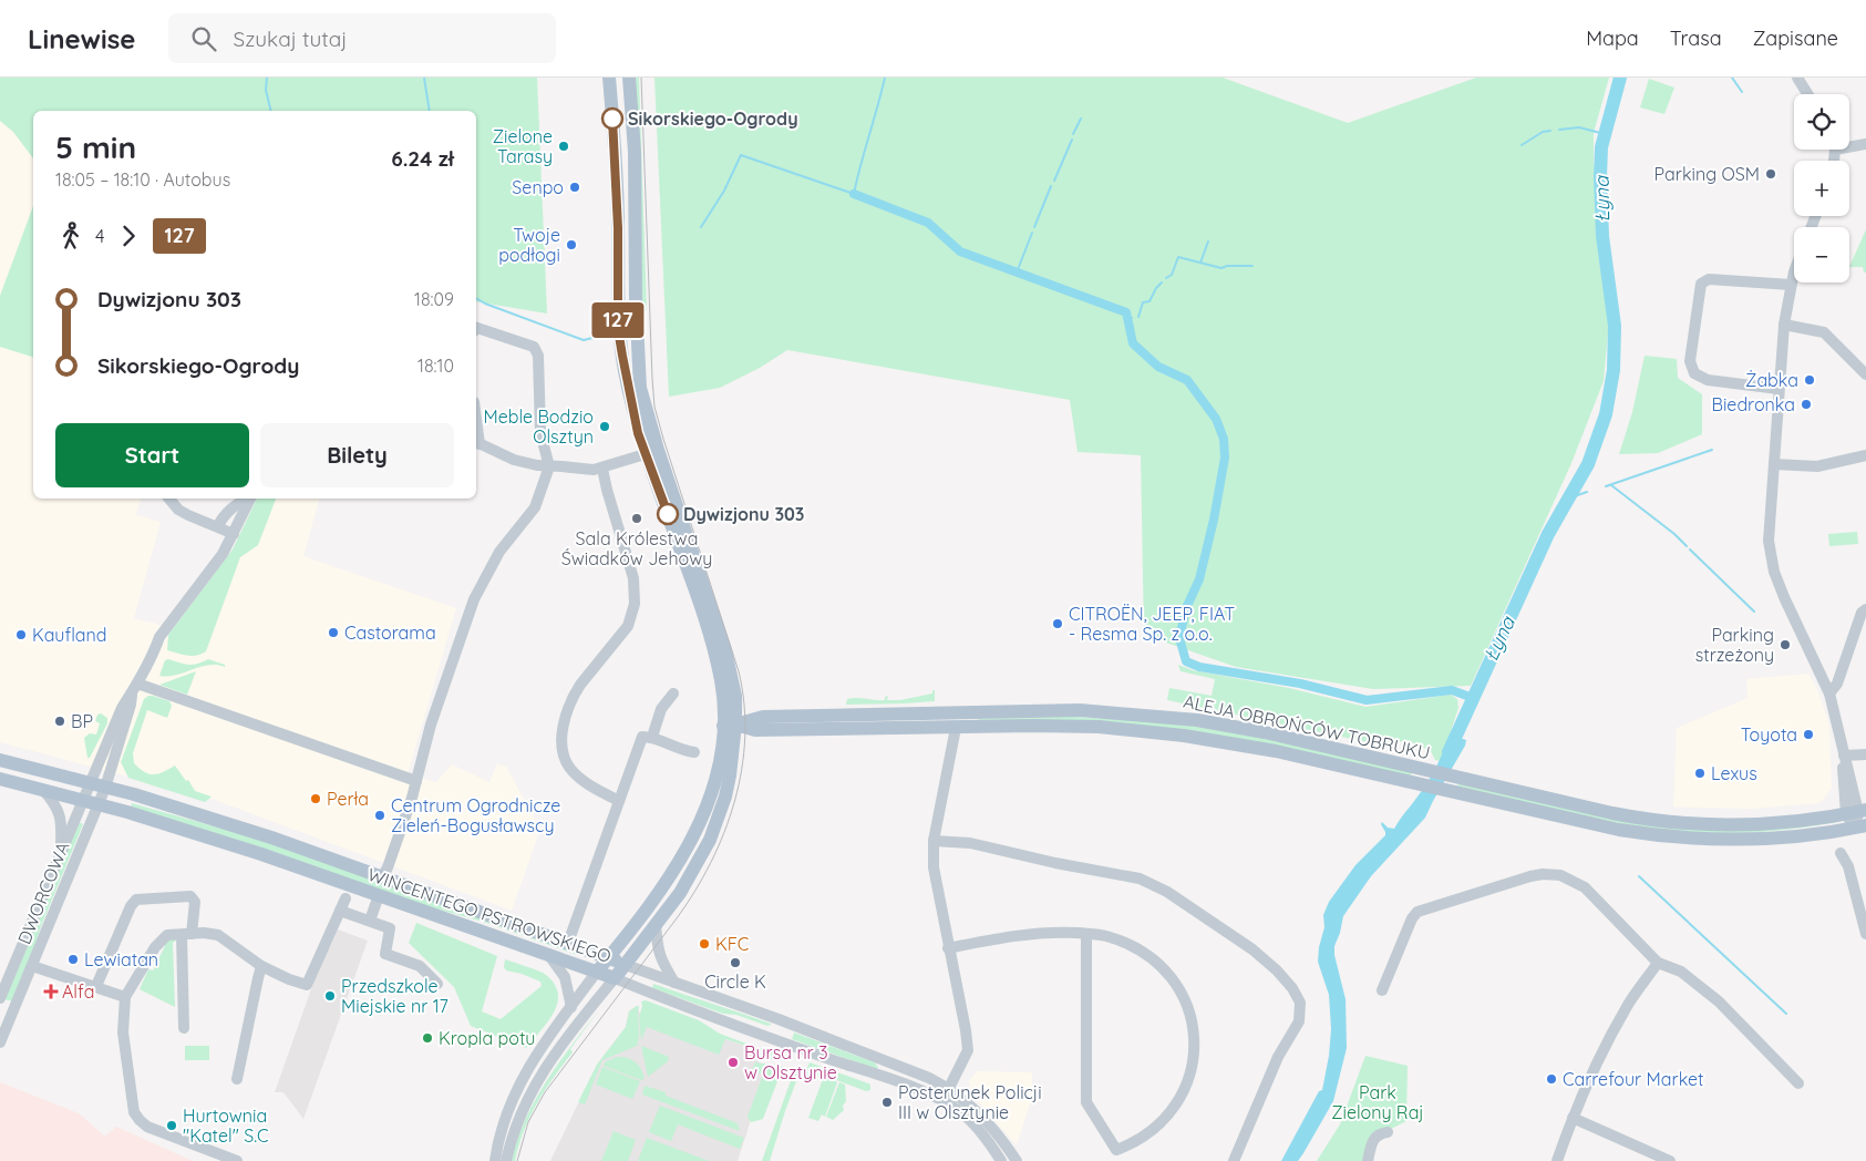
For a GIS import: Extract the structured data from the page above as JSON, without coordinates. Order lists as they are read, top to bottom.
{
  "streets": {
    "main road": ["ALEJA OBROŃCÓW TOBRUKU", "WINCENTEGO PSTROWSKIEGO"],
    "street": ["DWORCOWA"]
  },
  "crossings": [
    ["DWORCOWA", "WINCENTEGO PSTROWSKIEGO"]
  ],
  "water": ["Łyna"],
  "parks": ["Park Zielony Raj"],
  "places": {
    "other": [
      "Sikorskiego-Ogrody",
      "Zielone Tarasy",
      "Parking OSM",
      "Senpo",
      "Twoje podłogi",
      "Żabka",
      "Biedronka",
      "Meble Bodzio Olsztyn",
      "Dywizjonu 303",
      "Sala Królestwa Świadków Jehowy",
      "CITROËN, JEEP, FIAT - Resma Sp. z o.o.",
      "Castorama",
      "Kaufland",
      "Parking strzeżony",
      "BP",
      "Toyota",
      "Lexus",
      "Perła",
      "Centrum Ogrodnicze Zieleń-Bogusławscy",
      "KFC",
      "Lewiatan",
      "Circle K",
      "Przedszkole Miejskie nr 17",
      "Kropla potu",
      "Bursa nr 3 w Olsztynie",
      "Carrefour Market",
      "Posterunek Policji III w Olsztynie",
      "Hurtownia \"Katel\" S.C"
    ],
    "health": ["Alfa"]
  },
  "lines": ["bus line 127"],
  "page": {
    "header": "Linewise",
    "search": "Szukaj tutaj",
    "nav": ["Mapa", "Trasa", "Zapisane"],
    "on_map": "127",
    "map_buttons": ["+", "−"],
    "heading": ["5 min", "18:05 – 18:10 · Autobus", "6.24 zł"],
    "legs": ["4", "127"],
    "list": [
      {
        "name": "Dywizjonu 303",
        "value": "18:09"
      },
      {
        "name": "Sikorskiego-Ogrody",
        "value": "18:10"
      }
    ],
    "buttons": ["Start", "Bilety"]
  }
}
